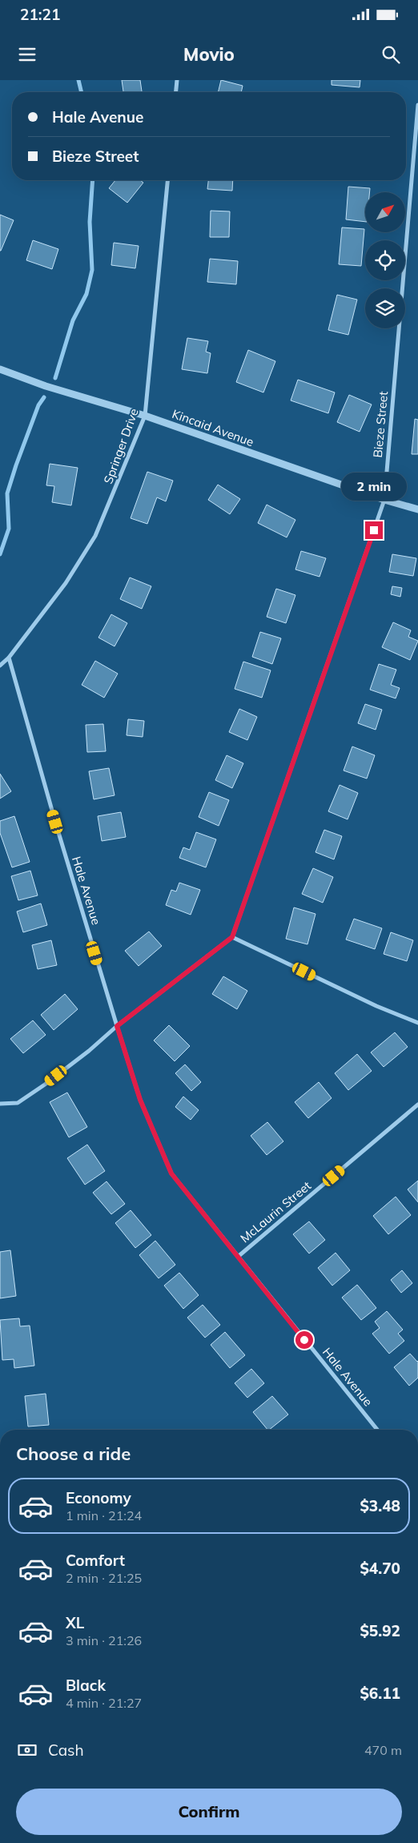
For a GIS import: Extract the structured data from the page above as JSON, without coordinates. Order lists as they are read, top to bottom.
{
  "streets": {
    "street": [
      "Bieze Street",
      "Kincaid Avenue",
      "Springer Drive",
      "Hale Avenue",
      "McLaurin Street"
    ]
  },
  "crossings": [
    ["Bieze Street", "Kincaid Avenue"],
    ["Kincaid Avenue", "Springer Drive"],
    ["Springer Drive", "Hale Avenue"],
    ["Hale Avenue", "McLaurin Street"]
  ],
  "north": "top right",
  "page": {
    "status": "21:21",
    "header": "Movio",
    "banner": ["Hale Avenue", "Bieze Street"],
    "bubble": "2 min",
    "heading": "Choose a ride",
    "list": [
      {
        "name": "Economy",
        "note": "1 min · 21:24",
        "value": "$3.48"
      },
      {
        "name": "Comfort",
        "note": "2 min · 21:25",
        "value": "$4.70"
      },
      {
        "name": "XL",
        "note": "3 min · 21:26",
        "value": "$5.92"
      },
      {
        "name": "Black",
        "note": "4 min · 21:27",
        "value": "$6.11"
      }
    ],
    "pay": ["Cash", "470 m"],
    "buttons": "Confirm"
  }
}
